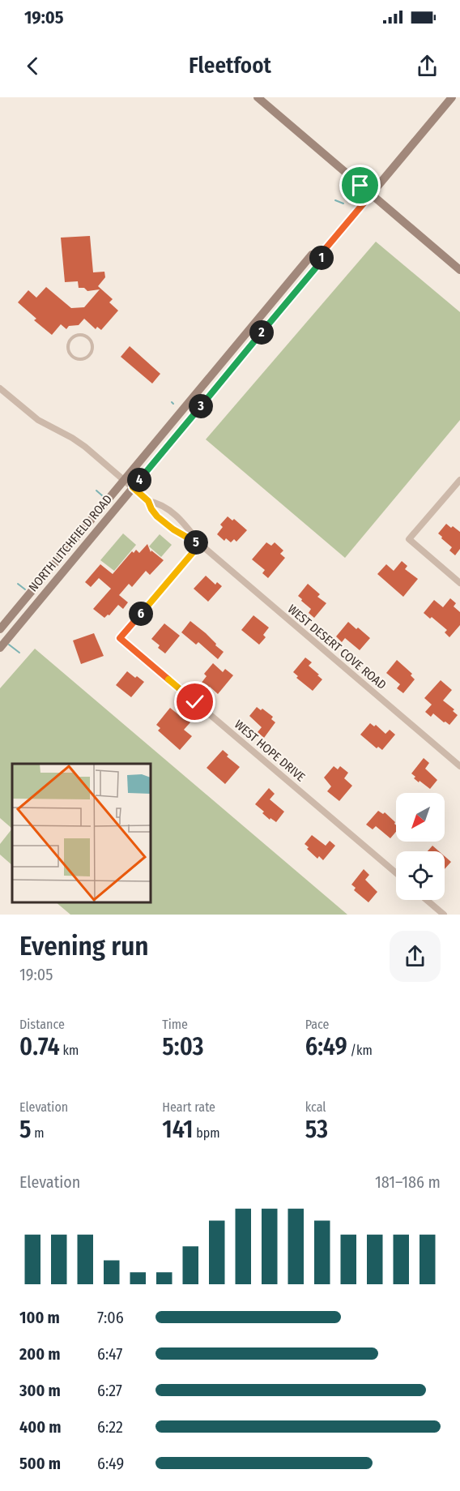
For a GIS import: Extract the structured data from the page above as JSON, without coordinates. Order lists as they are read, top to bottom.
{
  "streets": {
    "main road": ["NORTH LITCHFIELD ROAD"],
    "street": ["WEST DESERT COVE ROAD", "WEST HOPE DRIVE"]
  },
  "crossings": [
    ["NORTH LITCHFIELD ROAD", "WEST DESERT COVE ROAD"],
    ["WEST DESERT COVE ROAD", "WEST HOPE DRIVE"]
  ],
  "north": "bottom left",
  "page": {
    "status": "19:05",
    "header": "Fleetfoot",
    "pins": [
      "1",
      "2",
      "3",
      "4",
      "5",
      "6"
    ],
    "heading": ["Evening run", "19:05"],
    "stats": [
      ["Distance", "0.74 km"],
      ["Time", "5:03"],
      ["Pace", "6:49 /km"],
      ["Elevation", "5 m"],
      ["Heart rate", "141 bpm"],
      ["kcal", "53"]
    ],
    "chart": ["Elevation", "181–186 m"],
    "list": [
      {
        "name": "100 m",
        "note": "7:06"
      },
      {
        "name": "200 m",
        "note": "6:47"
      },
      {
        "name": "300 m",
        "note": "6:27"
      },
      {
        "name": "400 m",
        "note": "6:22"
      },
      {
        "name": "500 m",
        "note": "6:49"
      }
    ]
  }
}
